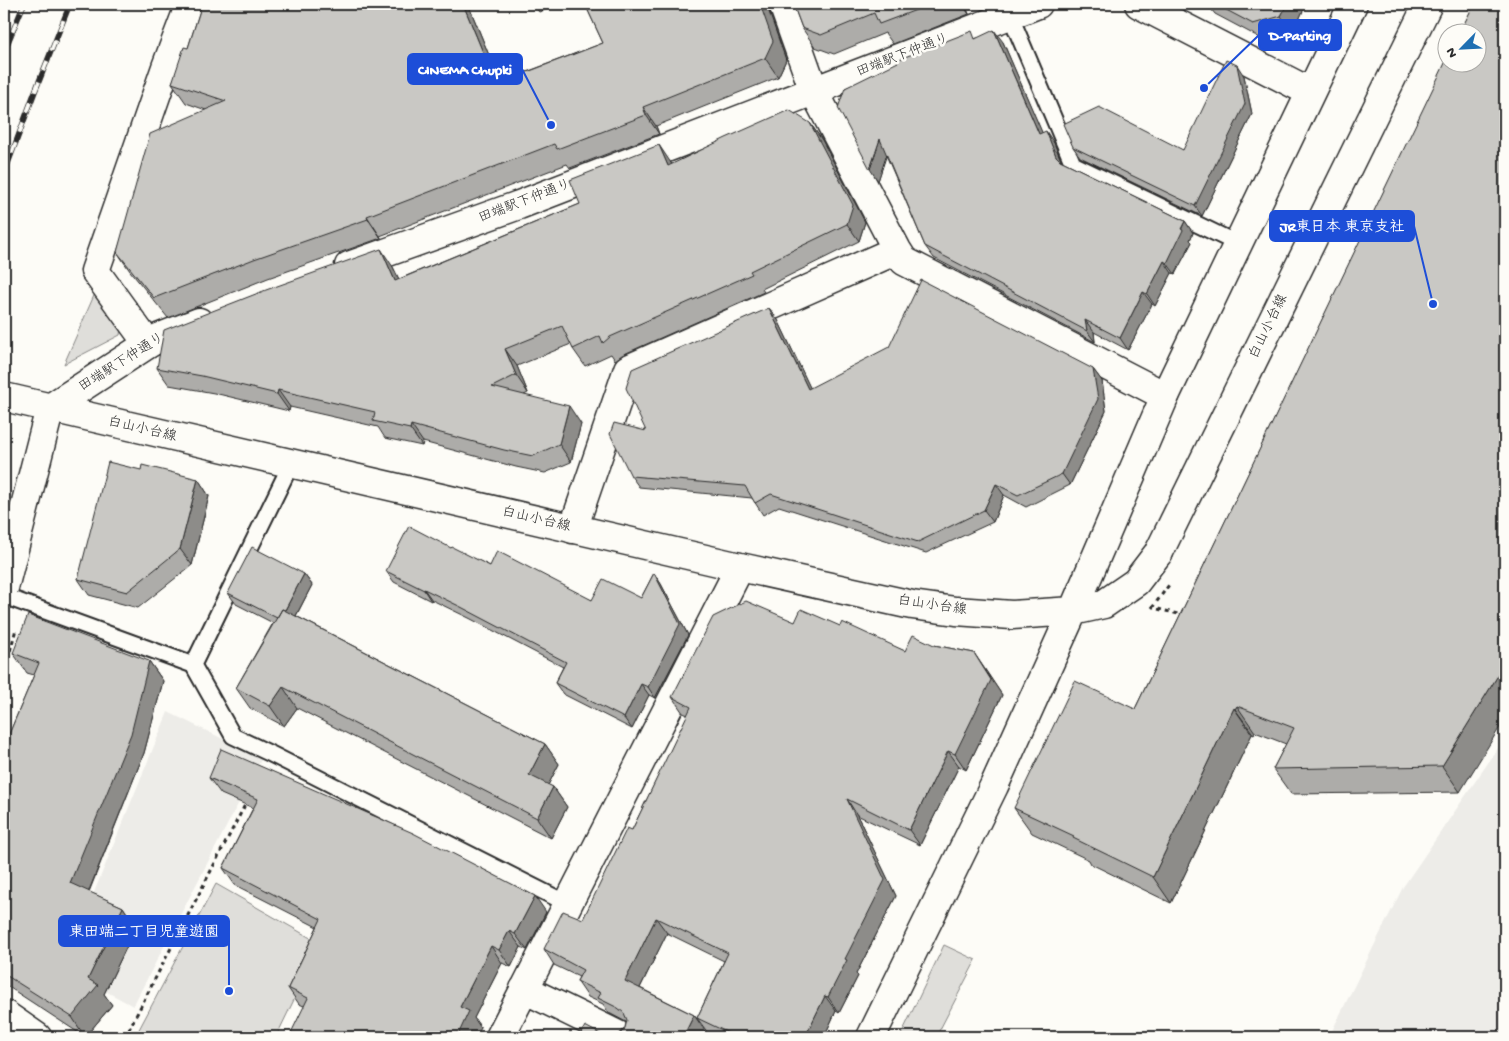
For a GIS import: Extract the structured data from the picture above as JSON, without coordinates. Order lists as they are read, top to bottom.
{
  "streets": {
    "street": ["田端駅下仲通り", "白山小台線"]
  },
  "crossings": [
    ["田端駅下仲通り", "白山小台線"]
  ],
  "places": [
    "D-Parking",
    "CINEMA Chupki",
    "JR東日本 東京支社",
    "東田端二丁目児童遊園"
  ],
  "north": "bottom left"
}
